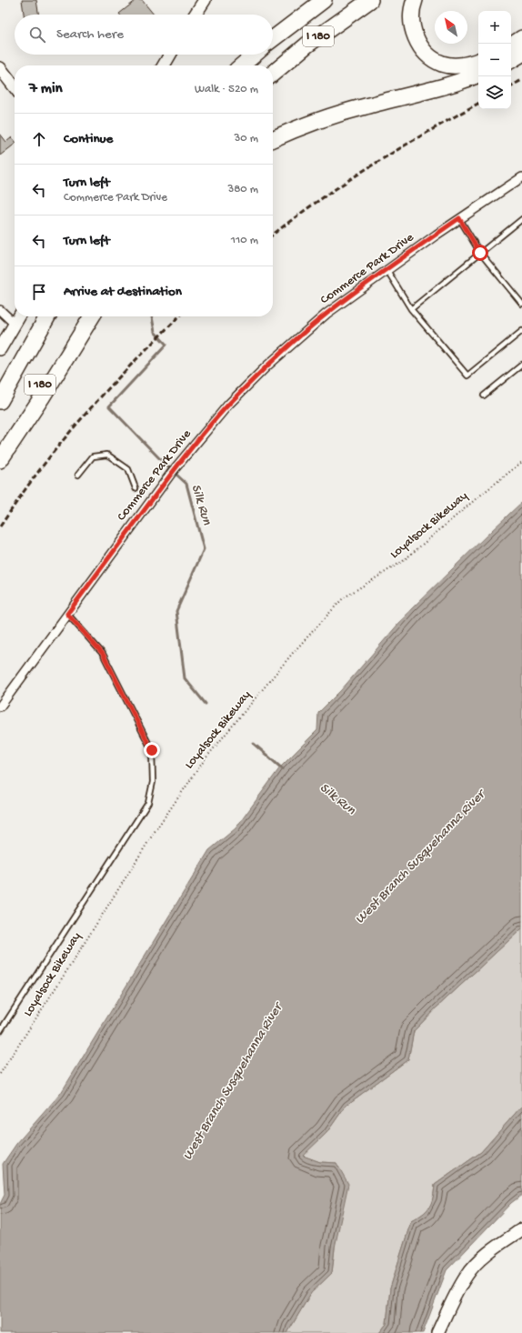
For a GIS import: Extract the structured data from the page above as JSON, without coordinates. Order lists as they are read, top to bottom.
{
  "streets": {
    "highway": ["I 180"],
    "street": ["Commerce Park Drive"],
    "path": ["Loyalsock Bikeway"]
  },
  "water": ["Silk Run", "West Branch Susquehanna River"],
  "north": "top left",
  "page": {
    "map_buttons": ["+", "−"],
    "search": "Search here",
    "heading": ["7 min", "Walk · 520 m"],
    "list": [
      ["Continue", "30 m"],
      ["Turn left", "Commerce Park Drive", "380 m"],
      ["Turn left", "110 m"],
      "Arrive at destination"
    ]
  }
}
